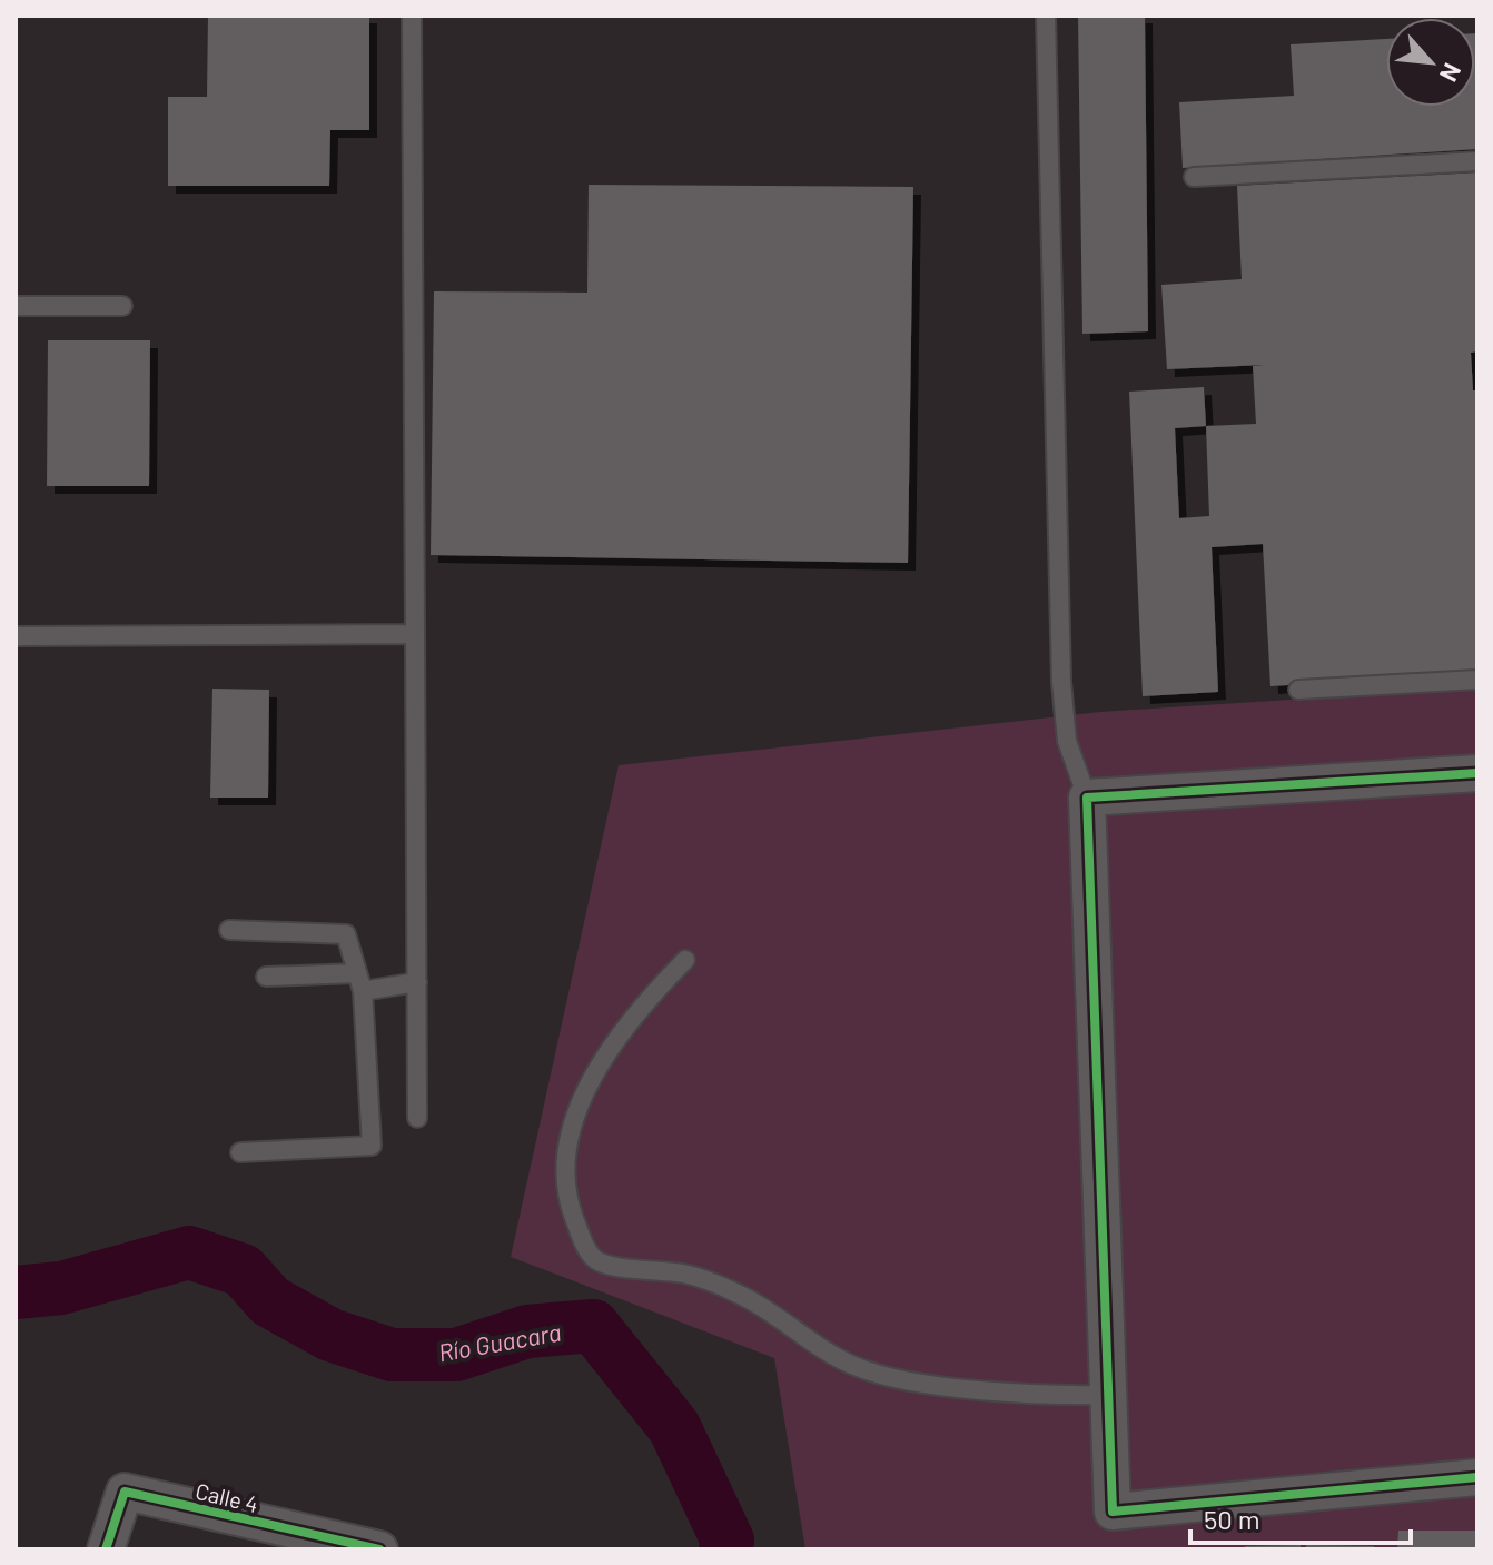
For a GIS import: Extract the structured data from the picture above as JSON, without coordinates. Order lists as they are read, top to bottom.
{
  "streets": {
    "street": ["Calle 4"]
  },
  "water": ["Río Guacara"],
  "scale_bar": "50 m",
  "north": "bottom right"
}
